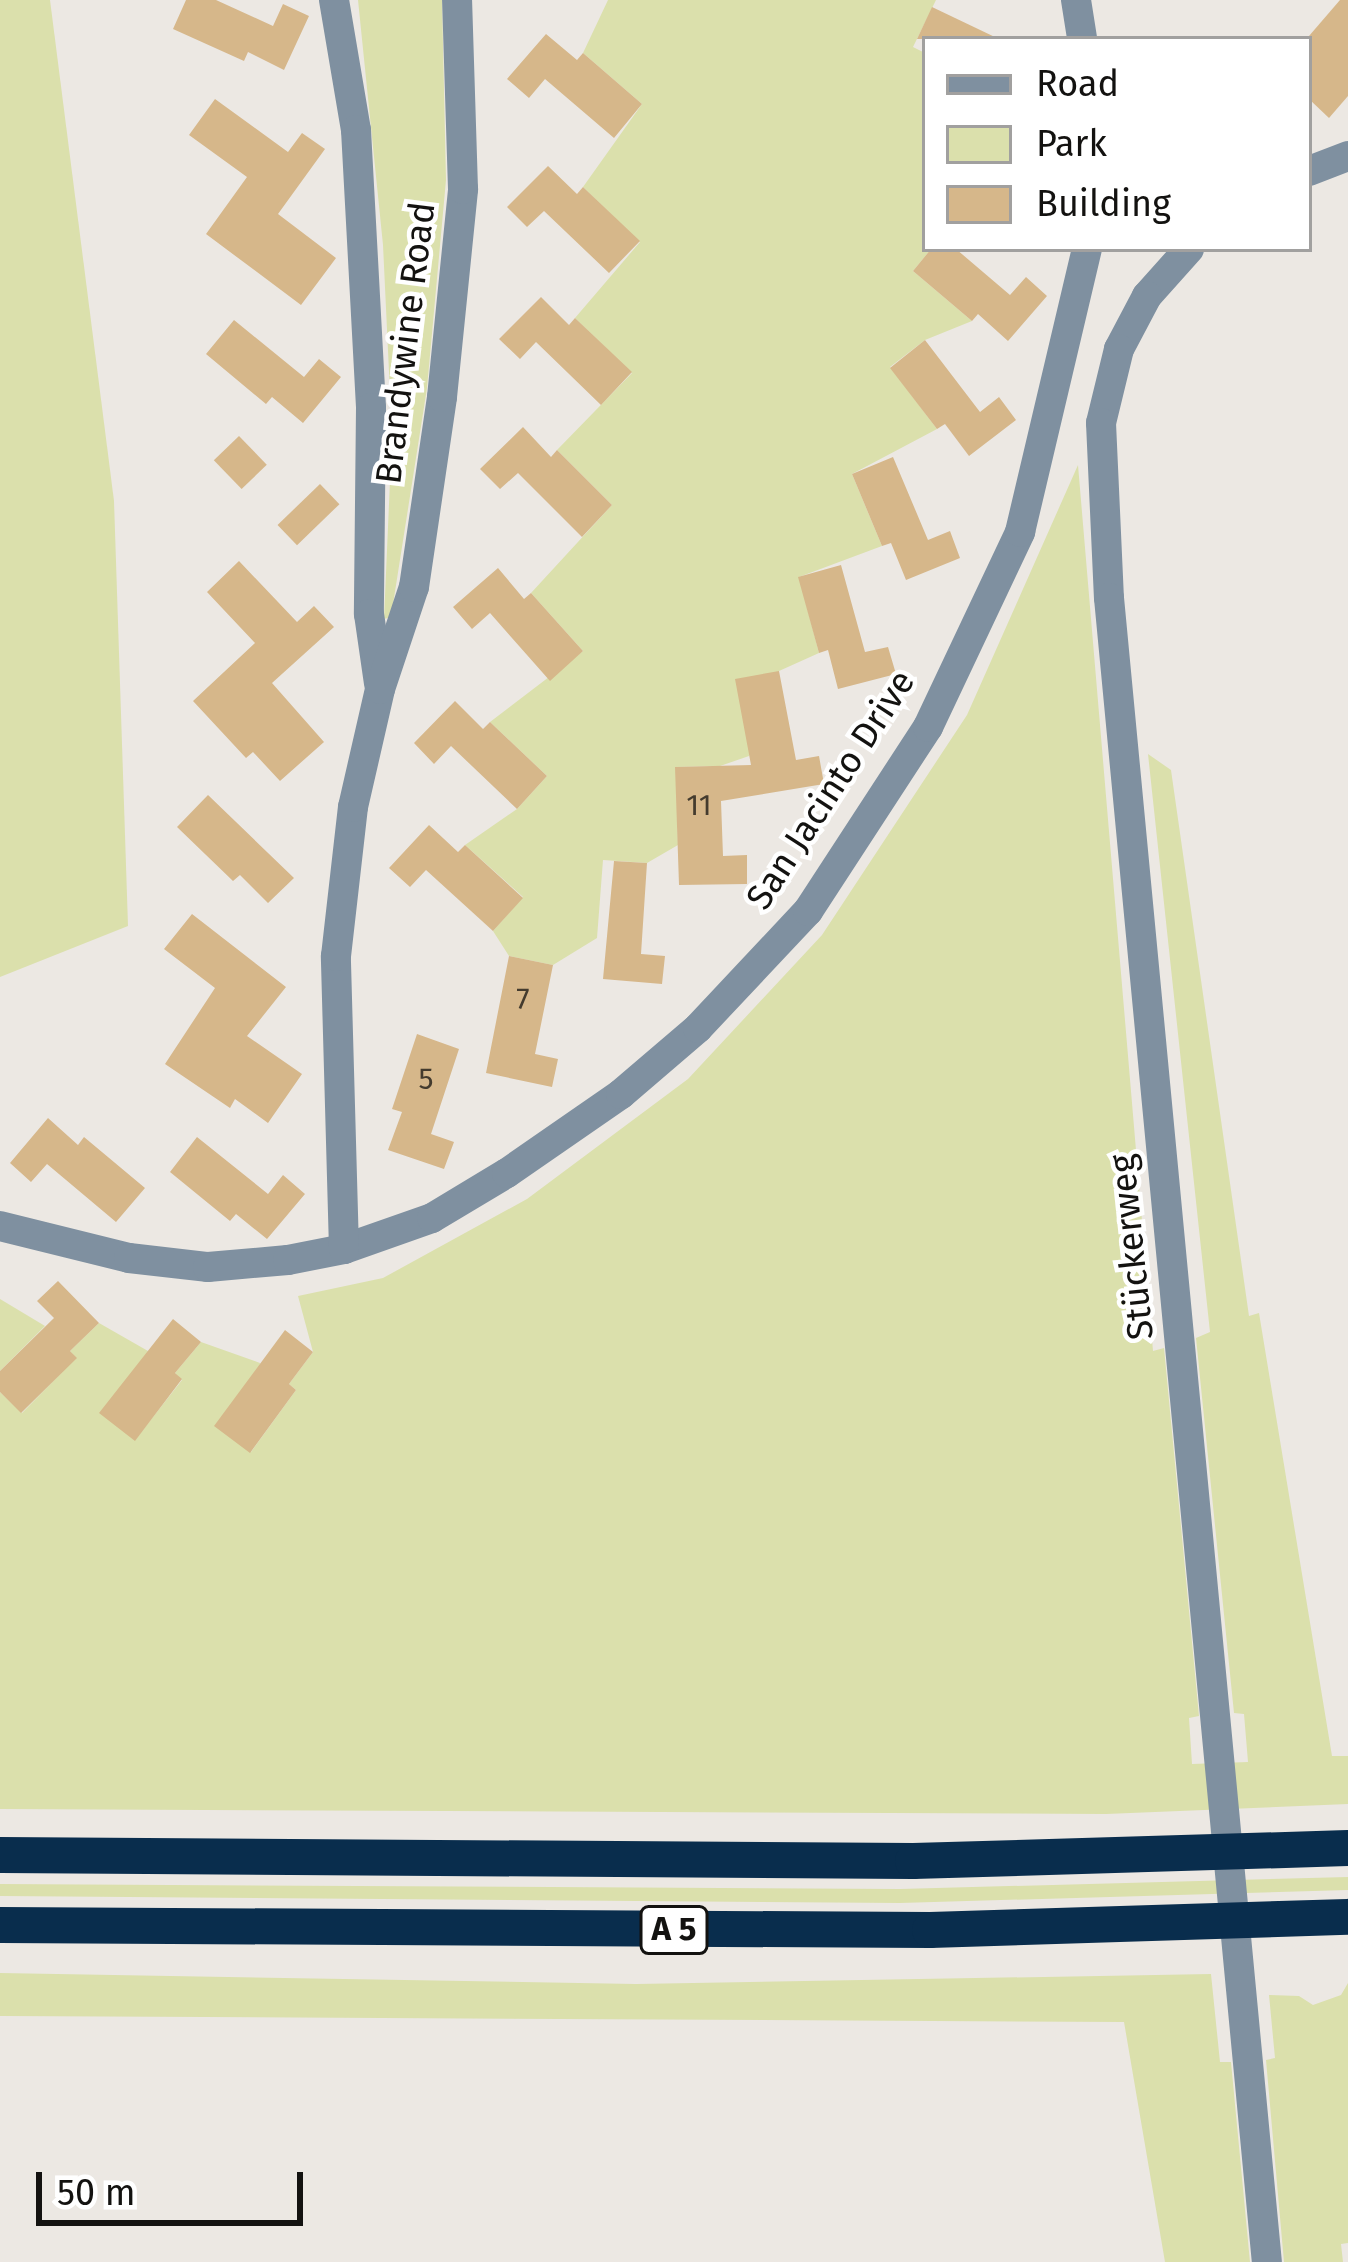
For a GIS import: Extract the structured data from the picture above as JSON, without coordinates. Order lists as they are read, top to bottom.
{
  "streets": {
    "highway": ["A 5"],
    "street": ["Brandywine Road", "San Jacinto Drive", "Stückerweg"]
  },
  "crossings": [
    ["Brandywine Road", "San Jacinto Drive"]
  ],
  "house_numbers": ["11", "7", "5"],
  "legend": ["Road", "Park", "Building"],
  "scale_bar": "50 m"
}
